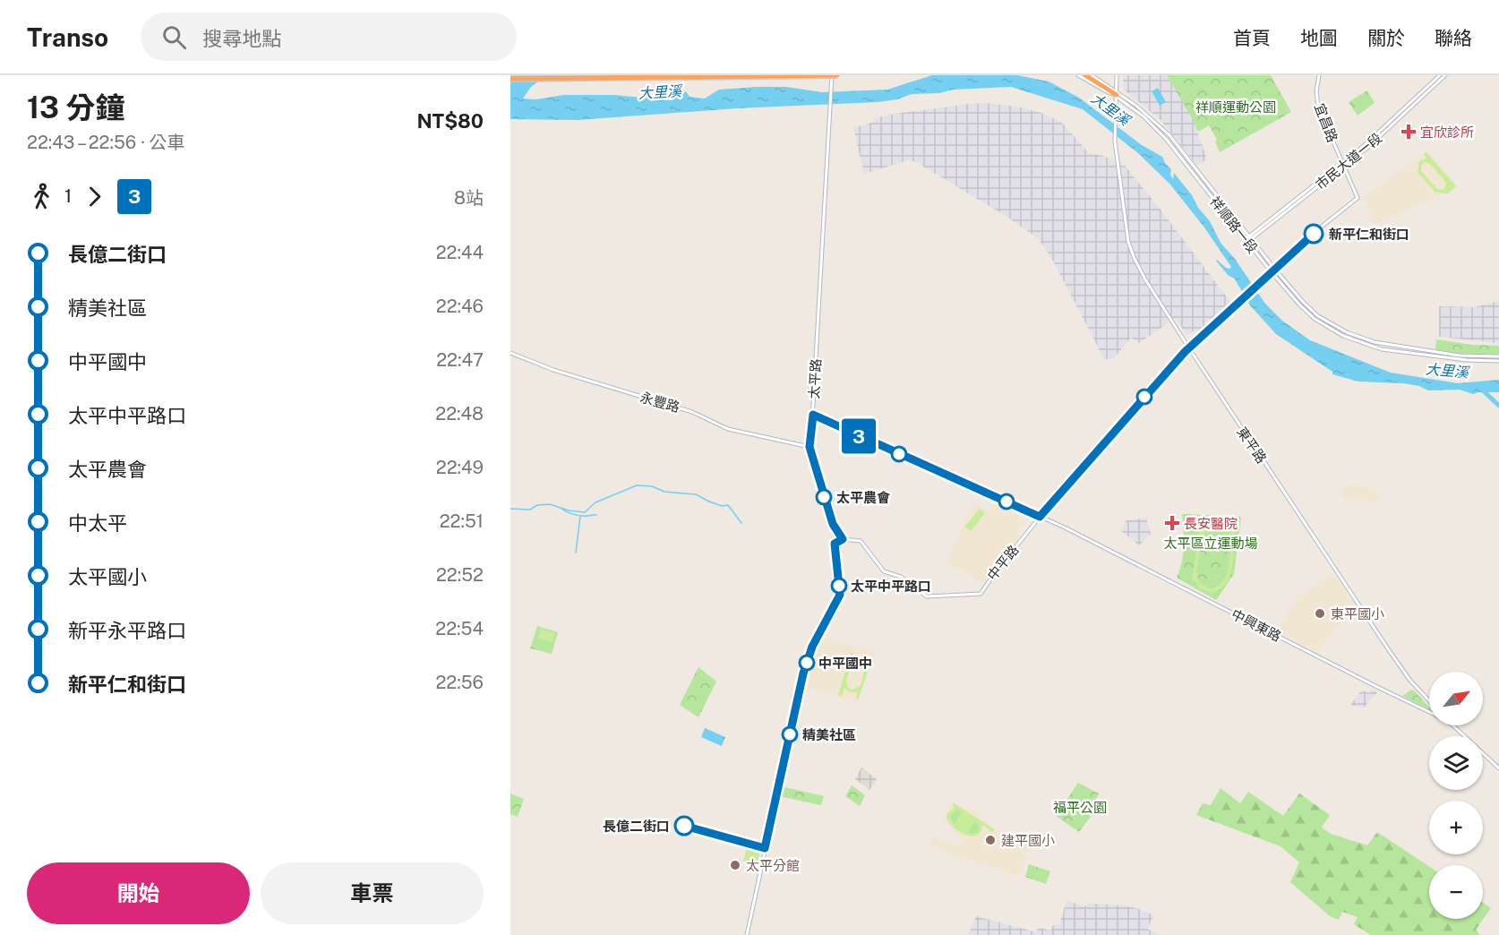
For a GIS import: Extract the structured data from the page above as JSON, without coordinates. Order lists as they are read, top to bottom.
{
  "streets": {
    "street": [
      "宜昌路",
      "市民大道一段",
      "祥順路一段",
      "太平路",
      "永豐路",
      "東平路",
      "中平路",
      "中興東路"
    ]
  },
  "crossings": [
    ["宜昌路", "市民大道一段"],
    ["宜昌路", "祥順路一段"],
    ["市民大道一段", "祥順路一段"],
    ["祥順路一段", "東平路"],
    ["太平路", "永豐路"],
    ["太平路", "中平路"],
    ["太平路", "中興東路"],
    ["中平路", "中興東路"]
  ],
  "water": ["大里溪"],
  "parks": ["祥順運動公園", "太平區立運動場", "福平公園"],
  "places": {
    "health": ["宜欣診所", "長安醫院"],
    "other": [
      "新平仁和街口",
      "太平農會",
      "太平中平路口",
      "東平國小",
      "中平國中",
      "精美社區",
      "長億二街口",
      "建平國小",
      "太平分館"
    ]
  },
  "lines": ["bus line 3"],
  "north": "top right",
  "page": {
    "header": "Transo",
    "search": "搜尋地點",
    "nav": [
      "首頁",
      "地圖",
      "關於",
      "聯絡"
    ],
    "heading": ["13 分鐘", "22:43 – 22:56 · 公車", "NT$80"],
    "on_map": "3",
    "legs": ["1", "3", "8站"],
    "list": [
      {
        "name": "長億二街口",
        "value": "22:44"
      },
      {
        "name": "精美社區",
        "value": "22:46"
      },
      {
        "name": "中平國中",
        "value": "22:47"
      },
      {
        "name": "太平中平路口",
        "value": "22:48"
      },
      {
        "name": "太平農會",
        "value": "22:49"
      },
      {
        "name": "中太平",
        "value": "22:51"
      },
      {
        "name": "太平國小",
        "value": "22:52"
      },
      {
        "name": "新平永平路口",
        "value": "22:54"
      },
      {
        "name": "新平仁和街口",
        "value": "22:56"
      }
    ],
    "map_buttons": ["+", "−"],
    "buttons": ["開始", "車票"]
  }
}
